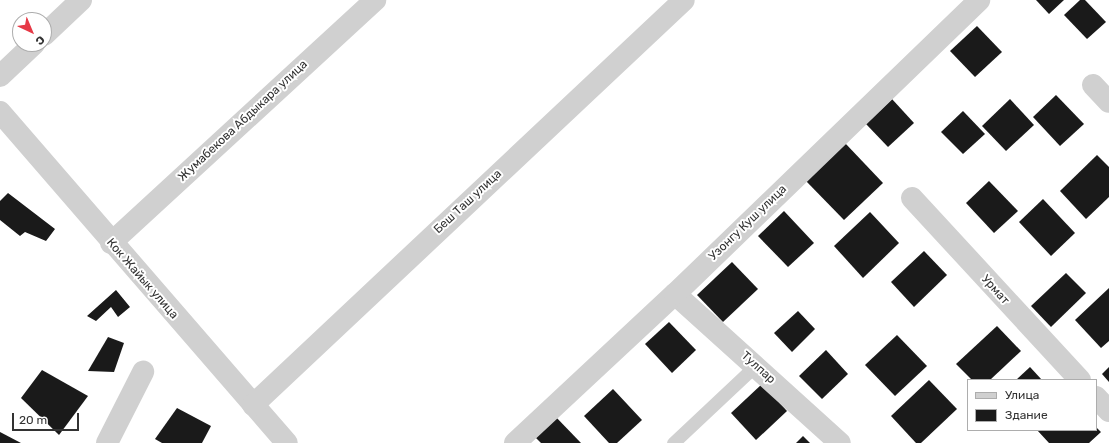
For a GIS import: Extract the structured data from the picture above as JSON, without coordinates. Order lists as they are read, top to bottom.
{
  "streets": {
    "street": [
      "Жумабекова Абдыкара улица",
      "Беш Таш улица",
      "Узонгу Куш улица",
      "Кок Жайык улица",
      "Урмат",
      "Тулпар"
    ]
  },
  "crossings": [
    ["Жумабекова Абдыкара улица", "Кок Жайык улица"],
    ["Беш Таш улица", "Кок Жайык улица"],
    ["Узонгу Куш улица", "Тулпар"]
  ],
  "legend": ["Улица", "Здание"],
  "scale_bar": "20 m",
  "north": "bottom right"
}
